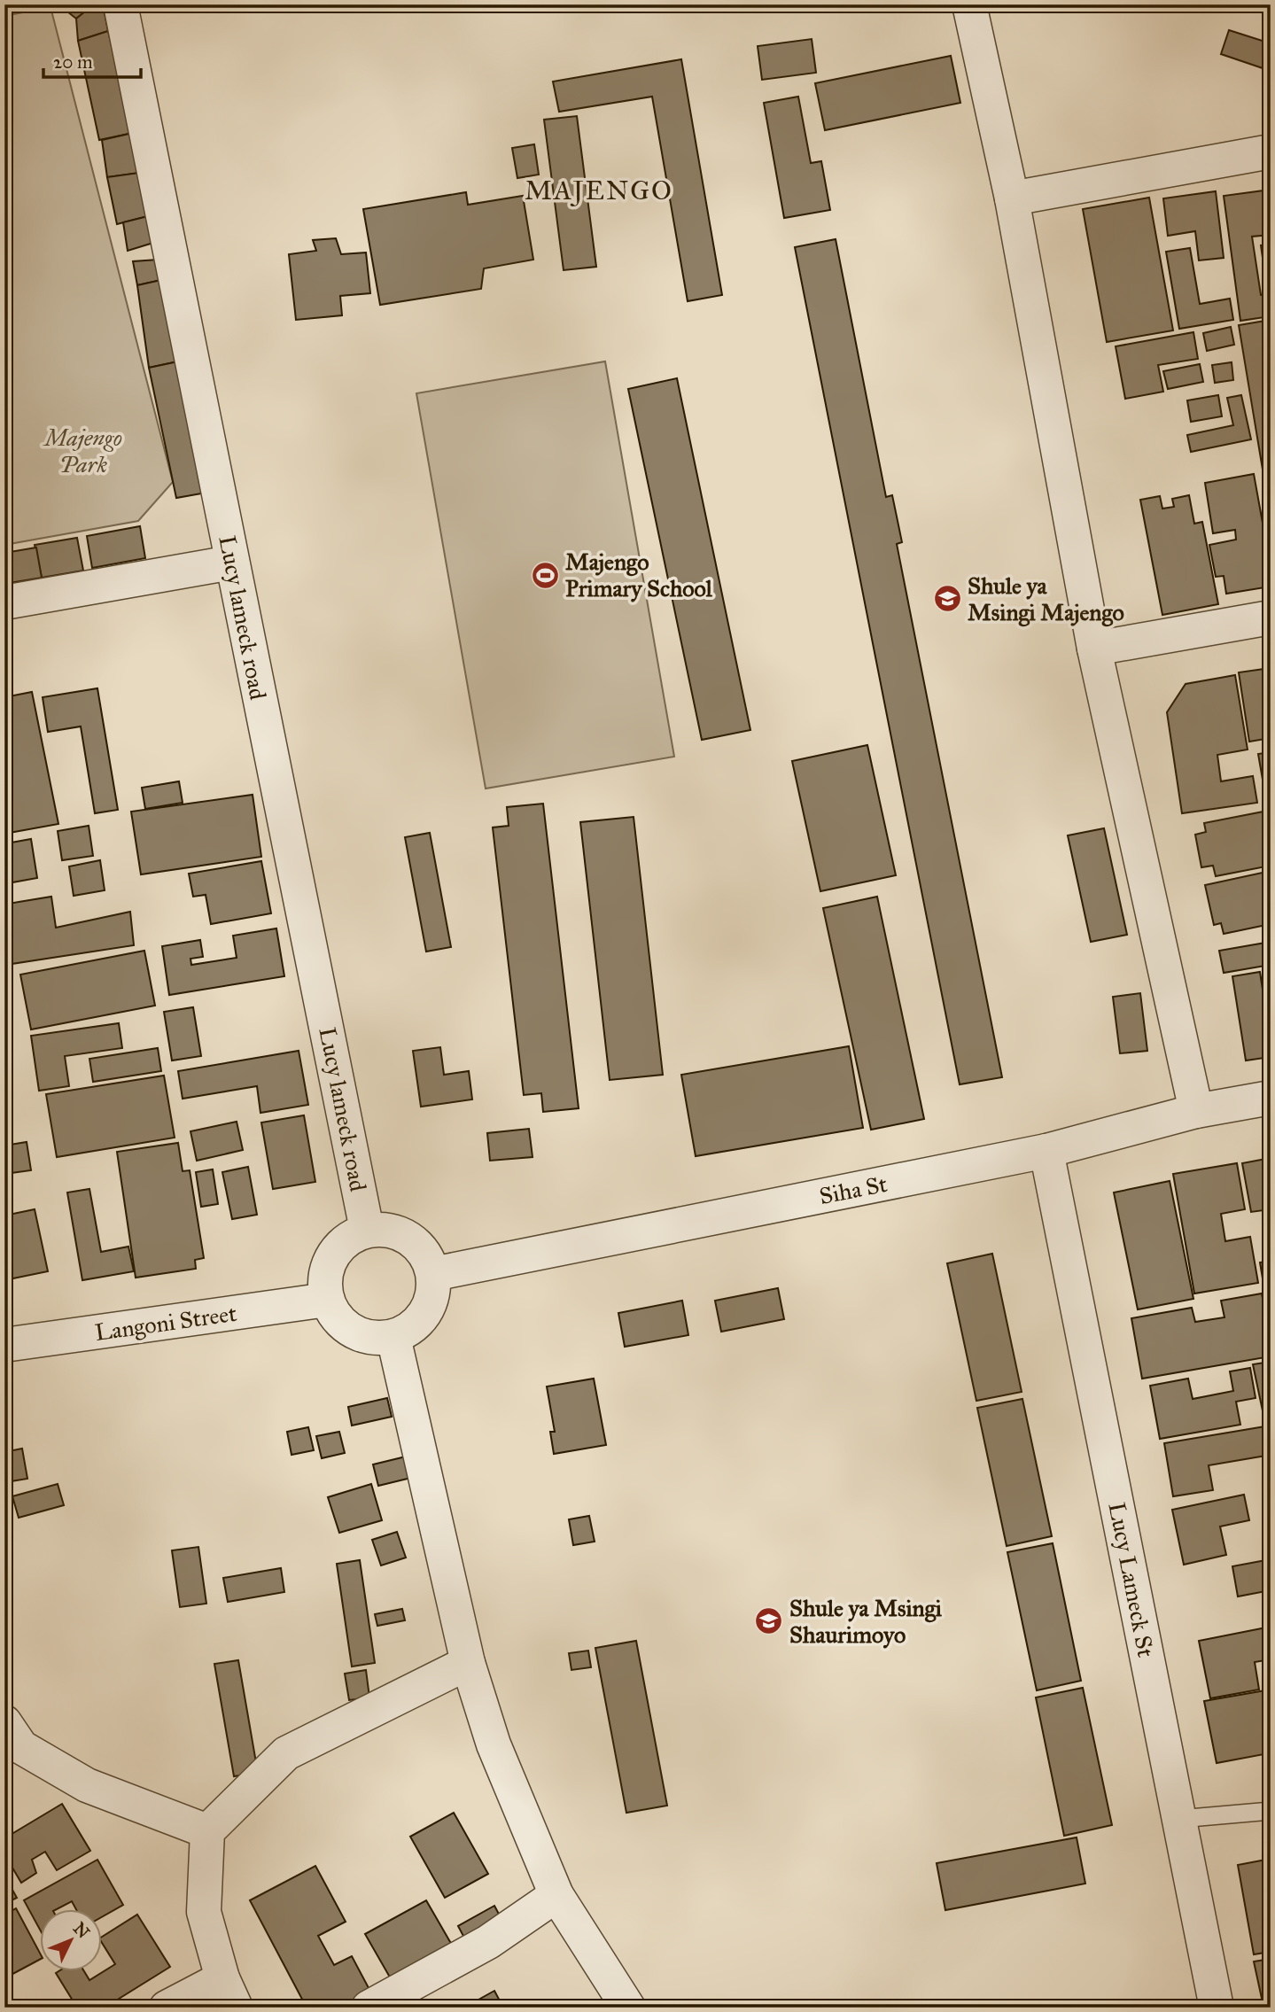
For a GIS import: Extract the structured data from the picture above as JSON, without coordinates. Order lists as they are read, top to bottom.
{
  "streets": {
    "street": [
      "Lucy lameck road",
      "Siha St",
      "Langoni Street",
      "Lucy Lameck St"
    ]
  },
  "crossings": [
    ["Lucy lameck road", "Siha St"],
    ["Lucy lameck road", "Langoni Street"],
    ["Siha St", "Langoni Street"],
    ["Siha St", "Lucy Lameck St"]
  ],
  "districts": ["MAJENGO"],
  "parks": ["Majengo Park"],
  "places": {
    "sports": ["Majengo Primary School"],
    "school or university": ["Shule ya Msingi Majengo", "Shule ya Msingi Shaurimoyo"]
  },
  "scale_bar": "20 m",
  "north": "top right"
}
